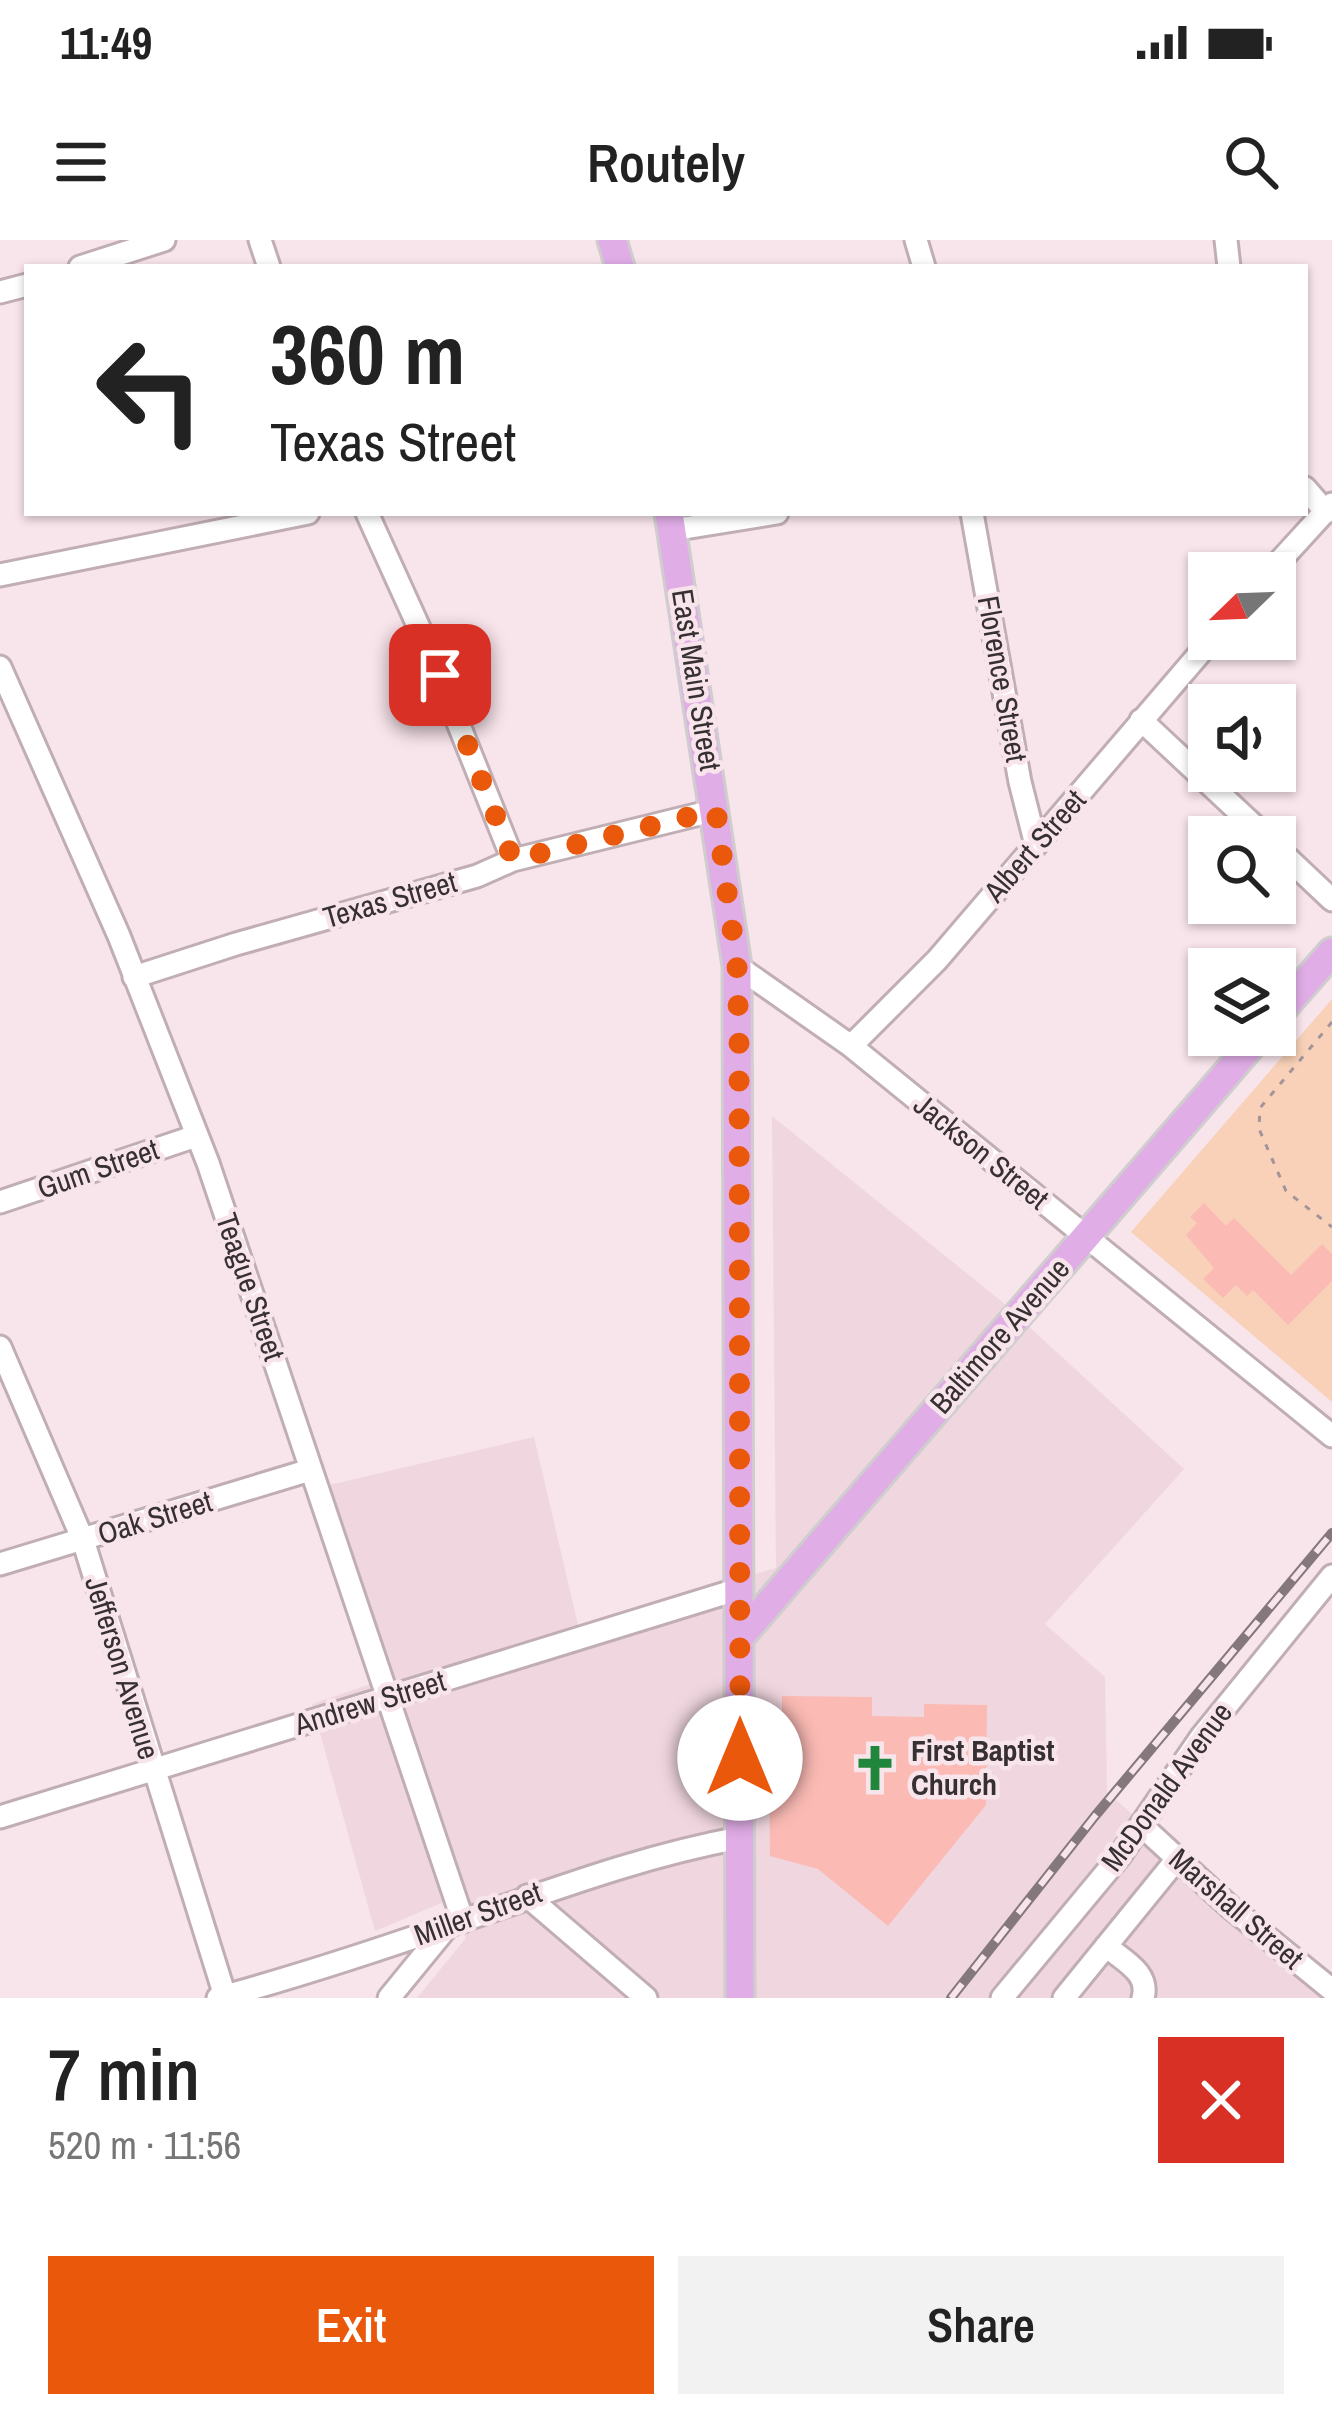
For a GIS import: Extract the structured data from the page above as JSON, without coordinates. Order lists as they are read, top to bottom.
{
  "streets": {
    "main road": ["East Main Street", "Baltimore Avenue"],
    "street": [
      "Florence Street",
      "Albert Street",
      "Texas Street",
      "Jackson Street",
      "Gum Street",
      "Teague Street",
      "Oak Street",
      "Jefferson Avenue",
      "Andrew Street",
      "McDonald Avenue",
      "Marshall Street",
      "Miller Street"
    ]
  },
  "crossings": [
    ["Florence Street", "Albert Street"],
    ["East Main Street", "Texas Street"],
    ["East Main Street", "Jackson Street"],
    ["East Main Street", "Baltimore Avenue"],
    ["East Main Street", "Andrew Street"],
    ["East Main Street", "Miller Street"],
    ["Albert Street", "Jackson Street"],
    ["Texas Street", "Teague Street"],
    ["Jackson Street", "Baltimore Avenue"],
    ["Gum Street", "Teague Street"],
    ["Teague Street", "Oak Street"],
    ["Teague Street", "Andrew Street"],
    ["Teague Street", "Miller Street"],
    ["Oak Street", "Jefferson Avenue"],
    ["Jefferson Avenue", "Andrew Street"],
    ["Jefferson Avenue", "Miller Street"],
    ["McDonald Avenue", "Marshall Street"]
  ],
  "places": {
    "church": ["First Baptist Church"]
  },
  "north": "bottom left",
  "page": {
    "status": "11:49",
    "header": "Routely",
    "turn": ["360 m", "Texas Street"],
    "heading": ["7 min", "520 m · 11:56"],
    "buttons": ["Exit", "Share"]
  }
}
